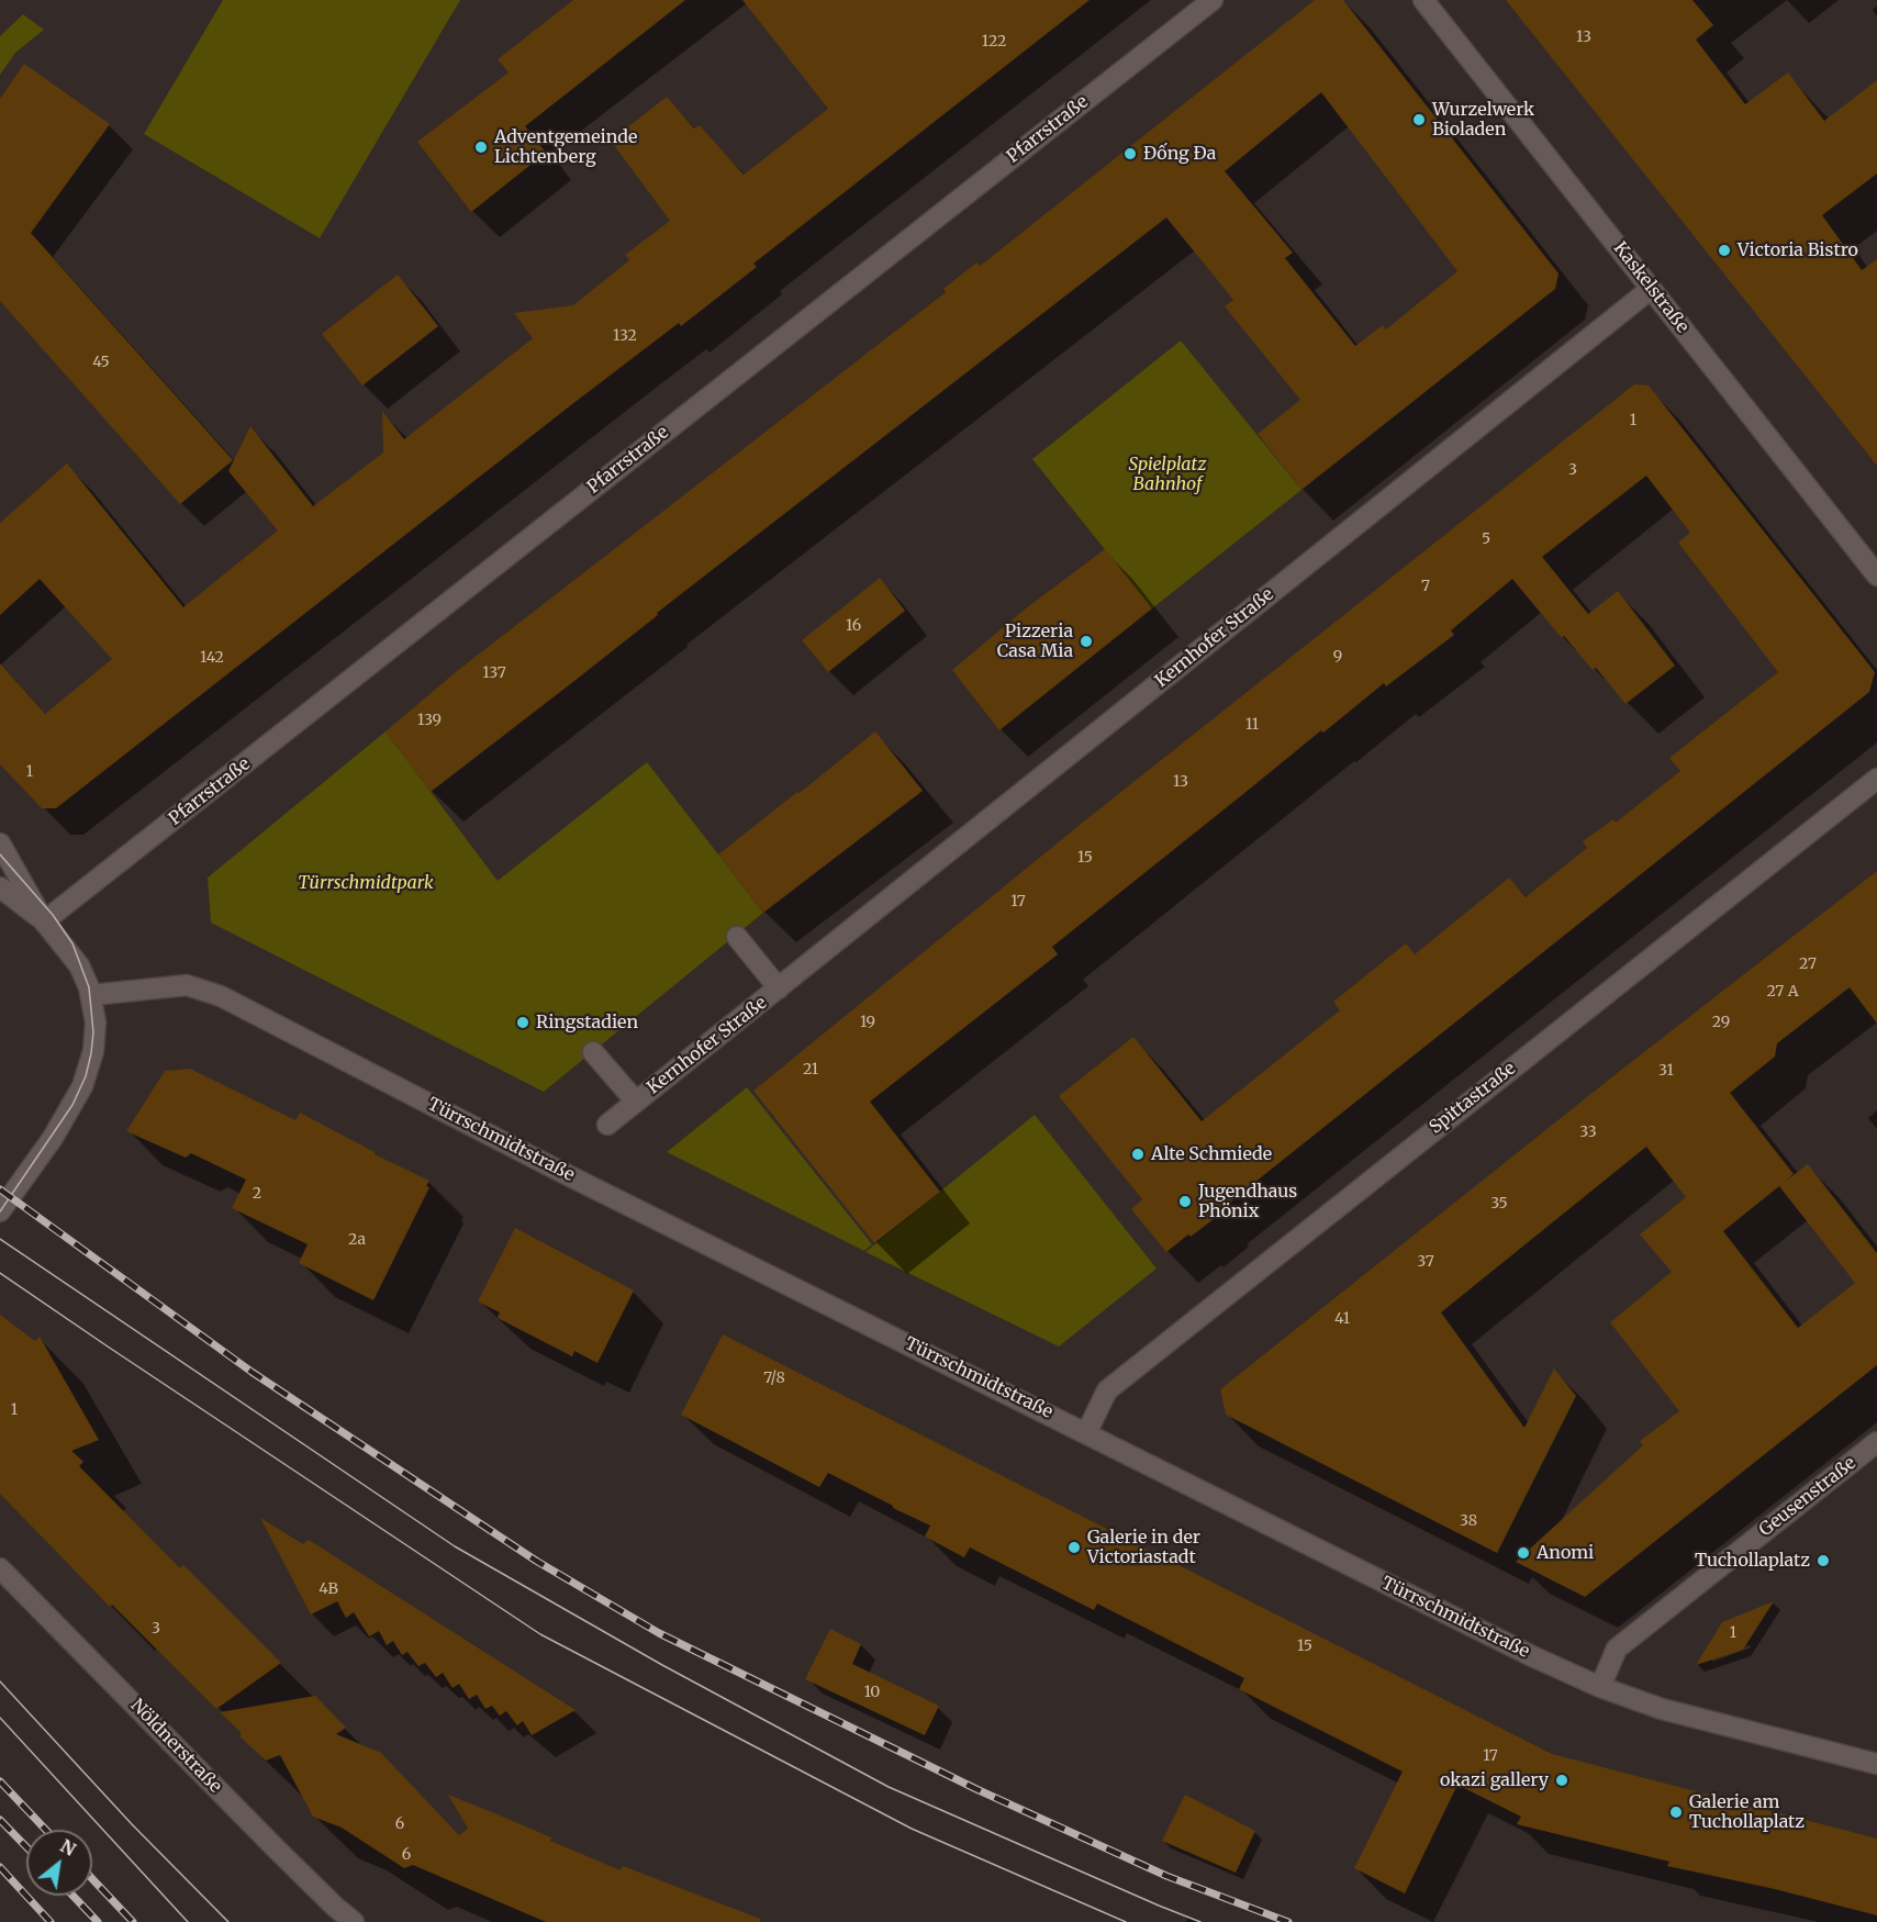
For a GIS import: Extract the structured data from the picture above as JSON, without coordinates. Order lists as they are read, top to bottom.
{
  "streets": {
    "street": [
      "Pfarrstraße",
      "Kaskelstraße",
      "Kernhofer Straße",
      "Spittastraße",
      "Türrschmidtstraße",
      "Geusenstraße",
      "Nöldnerstraße"
    ]
  },
  "crossings": [
    ["Kaskelstraße", "Kernhofer Straße"],
    ["Spittastraße", "Türrschmidtstraße"],
    ["Türrschmidtstraße", "Geusenstraße"]
  ],
  "parks": ["Spielplatz Bahnhof", "Türrschmidtpark"],
  "places": [
    "Wurzelwerk Bioladen",
    "Adventgemeinde Lichtenberg",
    "Đống Đa",
    "Victoria Bistro",
    "Pizzeria Casa Mia",
    "Ringstadien",
    "Alte Schmiede",
    "Jugendhaus Phönix",
    "Galerie in der Victoriastadt",
    "Anomi",
    "Tuchollaplatz",
    "okazi gallery",
    "Galerie am Tuchollaplatz"
  ],
  "house_numbers": [
    "13",
    "122",
    "132",
    "45",
    "1",
    "3",
    "5",
    "7",
    "16",
    "9",
    "142",
    "137",
    "139",
    "11",
    "1",
    "13",
    "15",
    "17",
    "27",
    "27 A",
    "19",
    "29",
    "21",
    "31",
    "33",
    "2",
    "35",
    "2a",
    "37",
    "41",
    "7/8",
    "1",
    "38",
    "4B",
    "3",
    "1",
    "15",
    "10",
    "17",
    "6",
    "6"
  ],
  "north": "top right"
}
